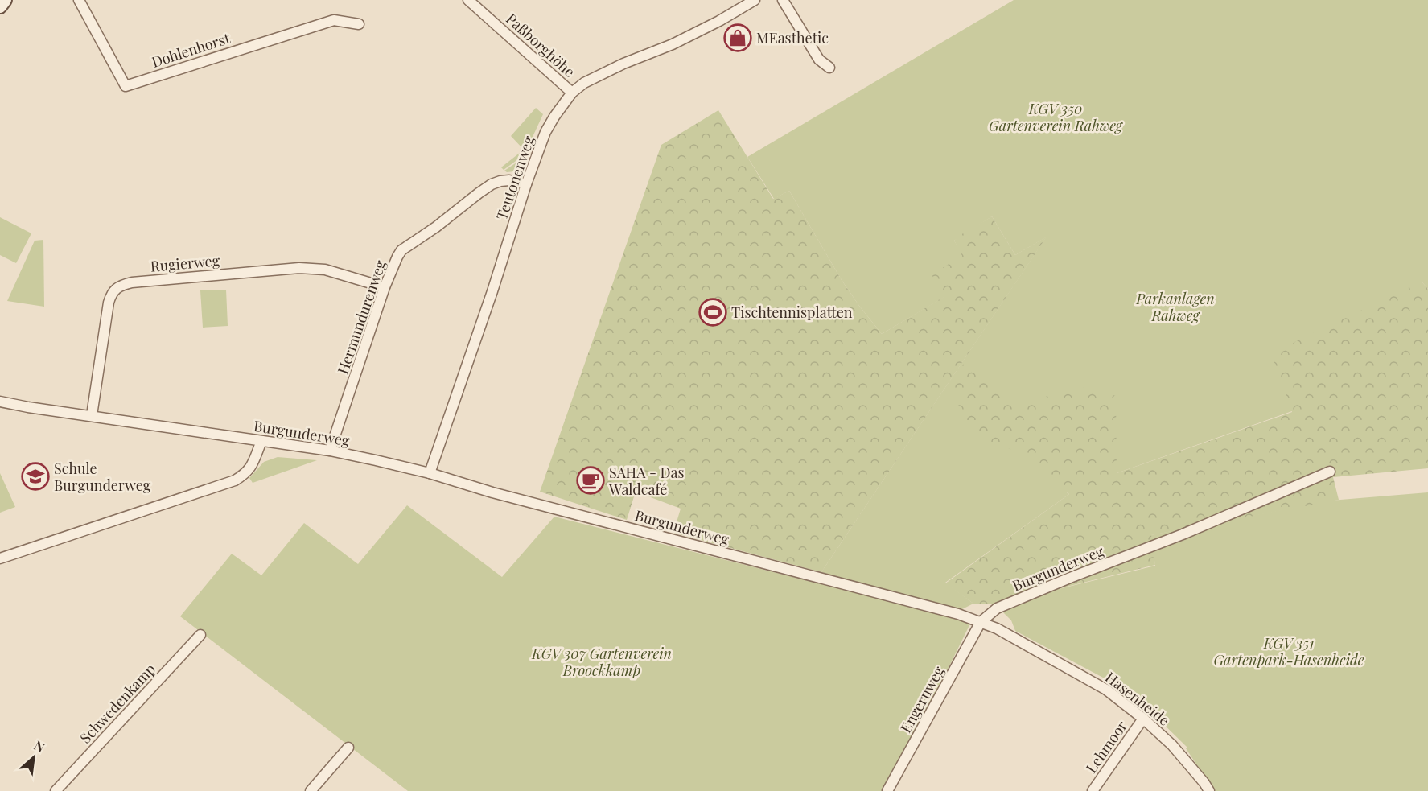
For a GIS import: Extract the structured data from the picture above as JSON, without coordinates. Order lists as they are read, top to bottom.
{
  "streets": {
    "street": [
      "Paßborghöhe",
      "Dohlenhorst",
      "Teutonenweg",
      "Rugierweg",
      "Hermundurenweg",
      "Burgunderweg",
      "Hasenheide",
      "Engernweg",
      "Schwedenkamp",
      "Lehmoor"
    ]
  },
  "crossings": [
    ["Paßborghöhe", "Teutonenweg"],
    ["Teutonenweg", "Hermundurenweg"],
    ["Teutonenweg", "Burgunderweg"],
    ["Rugierweg", "Hermundurenweg"],
    ["Rugierweg", "Burgunderweg"],
    ["Hermundurenweg", "Burgunderweg"],
    ["Burgunderweg", "Hasenheide"],
    ["Burgunderweg", "Engernweg"],
    ["Hasenheide", "Engernweg"],
    ["Hasenheide", "Lehmoor"]
  ],
  "parks": [
    "KGV 350 Gartenverein Rahweg",
    "Parkanlagen Rahweg",
    "KGV 351 Gartenpark-Hasenheide",
    "KGV 307 Gartenverein Broockkamp"
  ],
  "places": {
    "shop": ["MEasthetic"],
    "sports": ["Tischtennisplatten"],
    "school or university": ["Schule Burgunderweg"],
    "cafe": ["SAHA - Das Waldcafé"]
  },
  "north": "top right"
}
